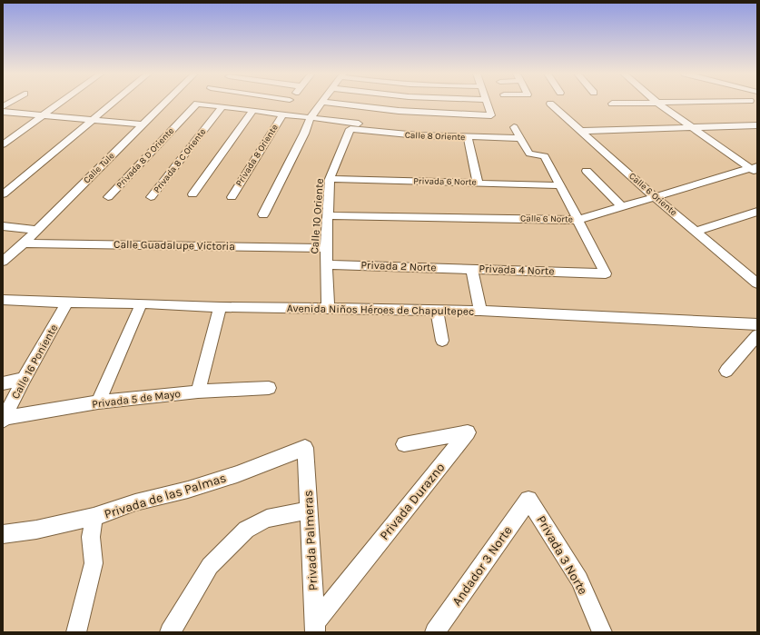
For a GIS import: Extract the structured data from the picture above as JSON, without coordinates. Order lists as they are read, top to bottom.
{
  "streets": {
    "street": [
      "Calle 8 Oriente",
      "Privada 8 Oriente",
      "Privada 8 D Oriente",
      "Privada 8 C Oriente",
      "Calle Tule",
      "Privada 6 Norte",
      "Calle 6 Oriente",
      "Calle 10 Oriente",
      "Calle 6 Norte",
      "Calle Guadalupe Victoria",
      "Privada 2 Norte",
      "Privada 4 Norte",
      "Avenida Niños Héroes de Chapultepec",
      "Calle 16 Poniente",
      "Privada 5 de Mayo",
      "Privada de las Palmas",
      "Privada Durazno",
      "Privada Palmeras",
      "Privada 3 Norte",
      "Andador 3 Norte"
    ]
  },
  "crossings": [
    ["Calle 8 Oriente", "Privada 8 Oriente"],
    ["Calle 8 Oriente", "Privada 8 D Oriente"],
    ["Calle 8 Oriente", "Privada 8 C Oriente"],
    ["Calle 8 Oriente", "Calle 10 Oriente"],
    ["Calle Tule", "Calle Guadalupe Victoria"],
    ["Privada 6 Norte", "Calle 10 Oriente"],
    ["Calle 6 Oriente", "Calle 6 Norte"],
    ["Calle 10 Oriente", "Calle 6 Norte"],
    ["Calle 10 Oriente", "Calle Guadalupe Victoria"],
    ["Calle 10 Oriente", "Privada 2 Norte"],
    ["Calle 10 Oriente", "Avenida Niños Héroes de Chapultepec"],
    ["Calle 6 Norte", "Privada 4 Norte"],
    ["Privada 2 Norte", "Privada 4 Norte"],
    ["Privada 4 Norte", "Avenida Niños Héroes de Chapultepec"],
    ["Avenida Niños Héroes de Chapultepec", "Calle 16 Poniente"],
    ["Calle 16 Poniente", "Privada 5 de Mayo"],
    ["Privada de las Palmas", "Privada Palmeras"],
    ["Privada Durazno", "Privada Palmeras"],
    ["Privada 3 Norte", "Andador 3 Norte"]
  ]
}
